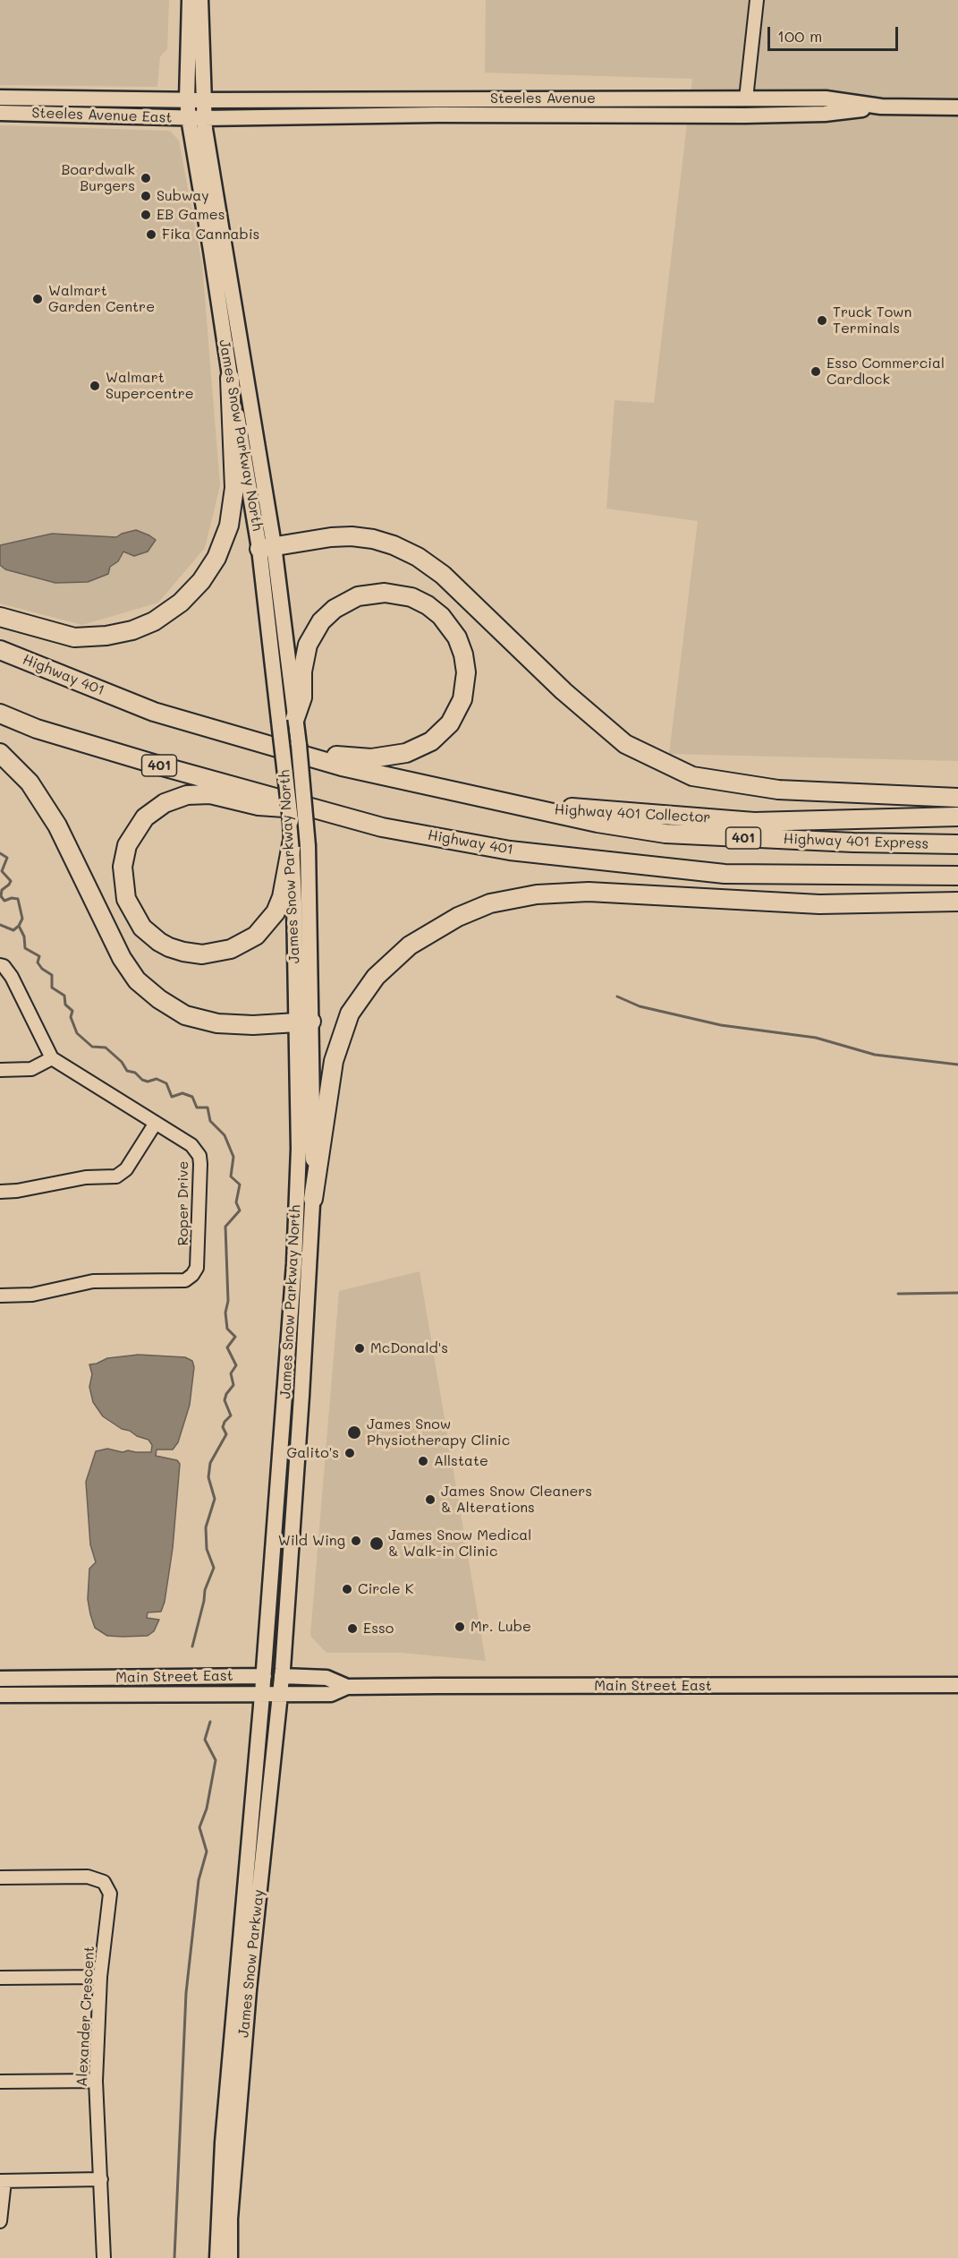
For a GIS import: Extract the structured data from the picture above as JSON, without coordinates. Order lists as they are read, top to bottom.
{
  "streets": {
    "highway": [
      "Highway 401",
      "401",
      "Highway 401 Collector",
      "Highway 401 Express"
    ],
    "main road": [
      "Steeles Avenue",
      "Steeles Avenue East",
      "James Snow Parkway North",
      "Main Street East",
      "James Snow Parkway"
    ],
    "street": ["Roper Drive", "Alexander Crescent"]
  },
  "crossings": [
    ["Steeles Avenue", "Steeles Avenue East"],
    ["Steeles Avenue", "James Snow Parkway North"],
    ["Steeles Avenue East", "James Snow Parkway North"],
    ["James Snow Parkway North", "Main Street East"],
    ["James Snow Parkway North", "James Snow Parkway"],
    ["Highway 401", "Highway 401 Collector"],
    ["Highway 401", "Highway 401 Express"],
    ["Highway 401 Collector", "Highway 401 Express"],
    ["Main Street East", "James Snow Parkway"]
  ],
  "places": [
    "Boardwalk Burgers",
    "Subway",
    "EB Games",
    "Fika Cannabis",
    "Walmart Garden Centre",
    "Truck Town Terminals",
    "Esso Commercial Cardlock",
    "Walmart Supercentre",
    "McDonald's",
    "James Snow Physiotherapy Clinic",
    "Galito's",
    "Allstate",
    "James Snow Cleaners & Alterations",
    "Wild Wing",
    "James Snow Medical & Walk-in Clinic",
    "Circle K",
    "Mr. Lube",
    "Esso"
  ],
  "scale_bar": "100 m"
}
